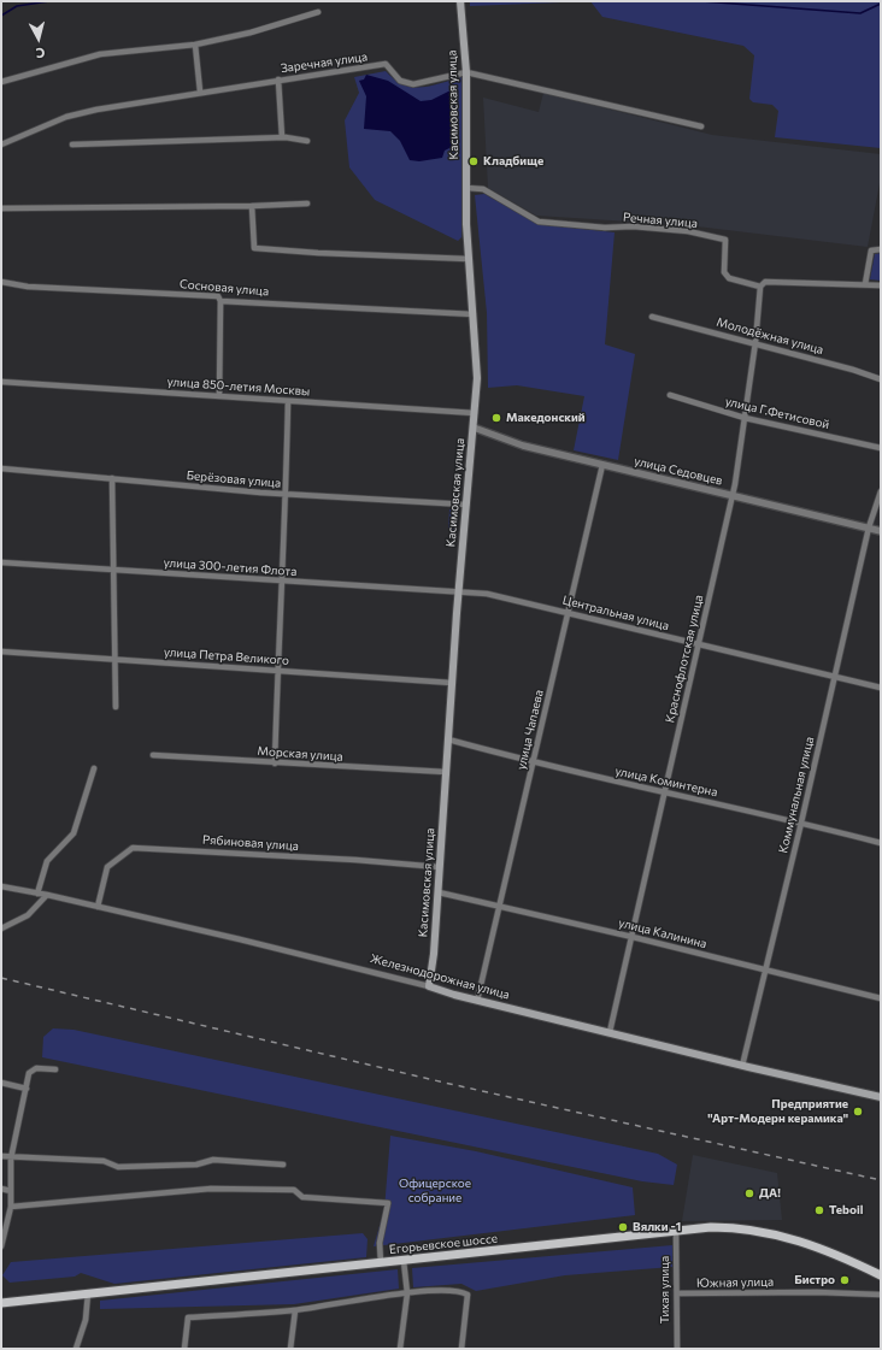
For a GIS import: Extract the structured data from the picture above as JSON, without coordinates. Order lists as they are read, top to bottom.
{
  "streets": {
    "main road": ["Касимовская улица", "Железнодорожная улица", "Егорьевское шоссе"],
    "street": [
      "Заречная улица",
      "Речная улица",
      "Сосновая улица",
      "Молодёжная улица",
      "улица 850-летия Москвы",
      "улица Г.Фетисовой",
      "улица Седовцев",
      "Берёзовая улица",
      "улица 300-летия Флота",
      "Центральная улица",
      "улица Петра Великого",
      "Краснофлотская улица",
      "улица Чапаева",
      "Морская улица",
      "улица Коминтерна",
      "Коммунальная улица",
      "Рябиновая улица",
      "улица Калинина",
      "Южная улица",
      "Тихая улица"
    ]
  },
  "crossings": [
    ["Заречная улица", "Касимовская улица"],
    ["Касимовская улица", "Речная улица"],
    ["Касимовская улица", "Сосновая улица"],
    ["Касимовская улица", "улица 850-летия Москвы"],
    ["Касимовская улица", "улица Седовцев"],
    ["Касимовская улица", "Берёзовая улица"],
    ["Касимовская улица", "улица 300-летия Флота"],
    ["Касимовская улица", "Центральная улица"],
    ["Касимовская улица", "улица Петра Великого"],
    ["Касимовская улица", "Морская улица"],
    ["Касимовская улица", "улица Коминтерна"],
    ["Касимовская улица", "Рябиновая улица"],
    ["Касимовская улица", "улица Калинина"],
    ["Касимовская улица", "Железнодорожная улица"],
    ["Речная улица", "Краснофлотская улица"],
    ["Молодёжная улица", "Краснофлотская улица"],
    ["улица Г.Фетисовой", "Краснофлотская улица"],
    ["улица Седовцев", "Краснофлотская улица"],
    ["улица Седовцев", "улица Чапаева"],
    ["улица Седовцев", "Коммунальная улица"],
    ["улица 300-летия Флота", "Центральная улица"],
    ["Центральная улица", "Краснофлотская улица"],
    ["Центральная улица", "улица Чапаева"],
    ["Центральная улица", "Коммунальная улица"],
    ["Краснофлотская улица", "улица Коминтерна"],
    ["Краснофлотская улица", "улица Калинина"],
    ["Краснофлотская улица", "Железнодорожная улица"],
    ["улица Чапаева", "улица Коминтерна"],
    ["улица Чапаева", "улица Калинина"],
    ["улица Чапаева", "Железнодорожная улица"],
    ["улица Коминтерна", "Коммунальная улица"],
    ["Коммунальная улица", "улица Калинина"],
    ["Коммунальная улица", "Железнодорожная улица"],
    ["Рябиновая улица", "Железнодорожная улица"],
    ["Егорьевское шоссе", "Тихая улица"],
    ["Южная улица", "Тихая улица"]
  ],
  "parks": ["Офицерское собрание"],
  "places": [
    "Кладбище",
    "Македонский",
    "Предприятие \"Арт-Модерн керамика\"",
    "ДА!",
    "Teboil",
    "Вялки -1",
    "Бистро"
  ],
  "north": "bottom"
}
